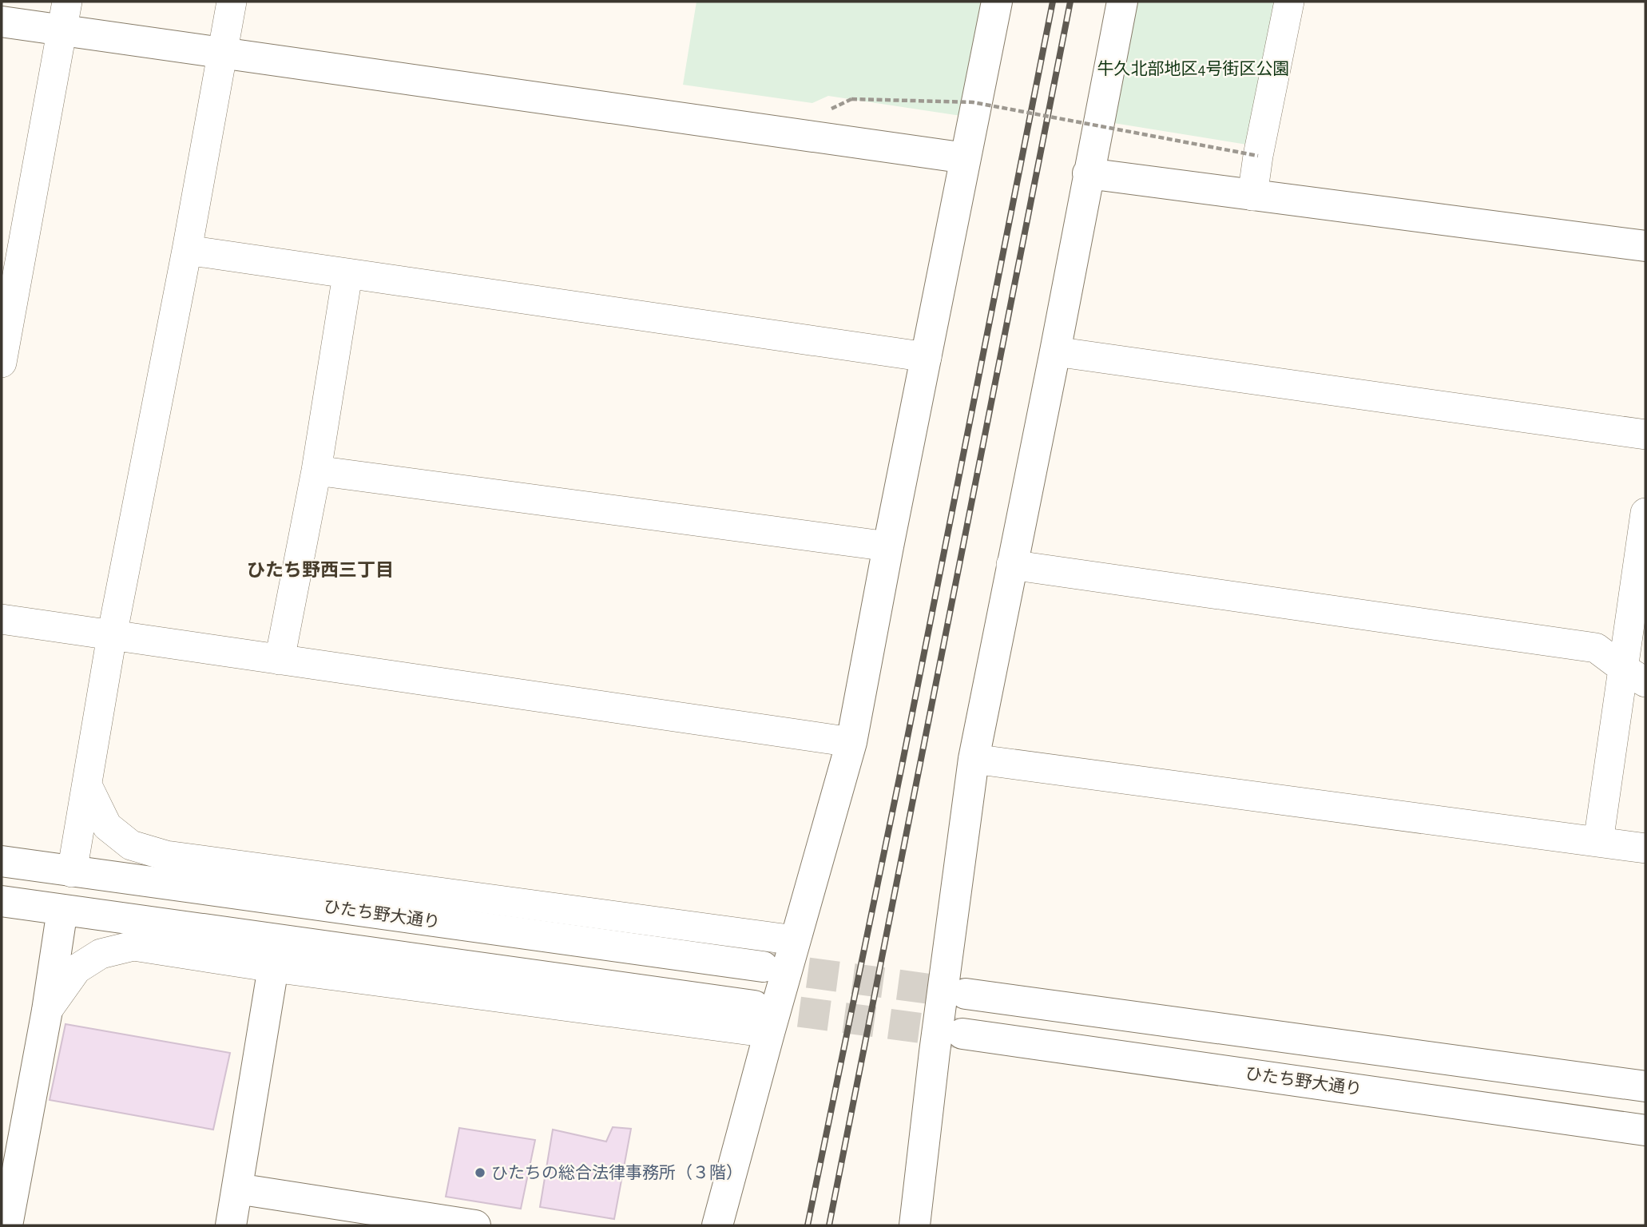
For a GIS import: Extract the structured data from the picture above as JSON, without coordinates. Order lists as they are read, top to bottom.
{
  "streets": {
    "street": ["ひたち野大通り"]
  },
  "districts": ["ひたち野西三丁目"],
  "parks": ["牛久北部地区4号街区公園"],
  "places": ["ひたちの総合法律事務所（３階）"]
}
